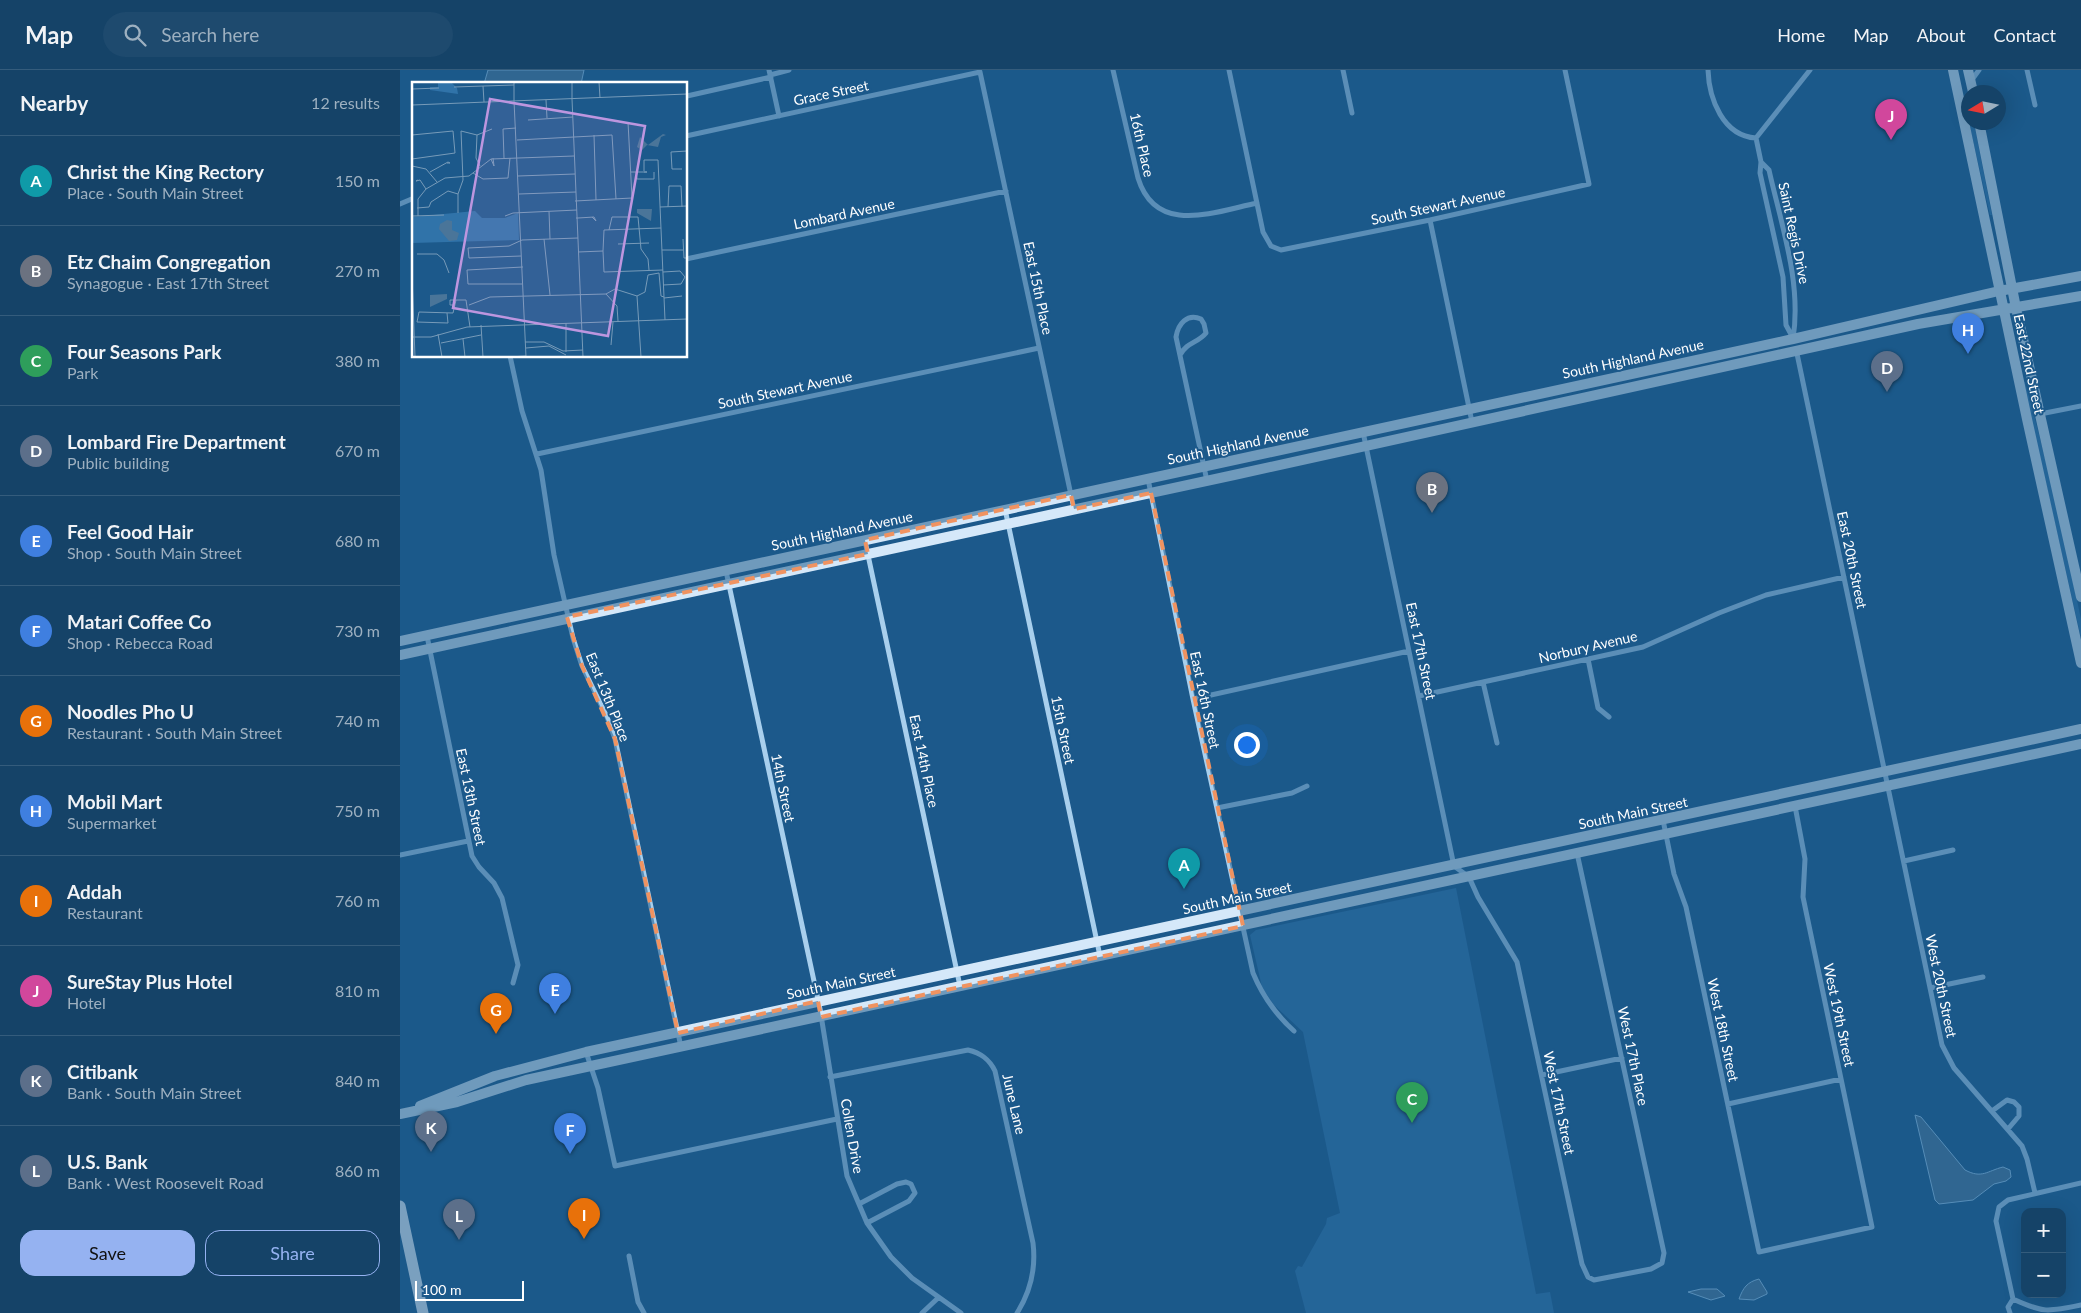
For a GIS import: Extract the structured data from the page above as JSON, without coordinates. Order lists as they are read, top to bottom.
{
  "streets": {
    "street": [
      "Grace Street",
      "16th Place",
      "South Stewart Avenue",
      "Lombard Avenue",
      "Saint Regis Drive",
      "East 15th Place",
      "South Highland Avenue",
      "East 22nd Street",
      "East 20th Street",
      "Norbury Avenue",
      "East 17th Street",
      "East 13th Place",
      "East 16th Street",
      "15th Street",
      "East 14th Place",
      "14th Street",
      "East 13th Street",
      "South Main Street",
      "West 20th Street",
      "West 19th Street",
      "West 18th Street",
      "West 17th Place",
      "West 17th Street",
      "June Lane",
      "Collen Drive"
    ]
  },
  "crossings": [
    ["Grace Street", "East 15th Place"],
    ["16th Place", "South Stewart Avenue"],
    ["South Stewart Avenue", "East 15th Place"],
    ["South Stewart Avenue", "East 13th Place"],
    ["Lombard Avenue", "East 15th Place"],
    ["Saint Regis Drive", "South Highland Avenue"],
    ["Saint Regis Drive", "East 20th Street"],
    ["East 15th Place", "South Highland Avenue"],
    ["South Highland Avenue", "East 22nd Street"],
    ["South Highland Avenue", "East 20th Street"],
    ["South Highland Avenue", "East 17th Street"],
    ["South Highland Avenue", "East 13th Place"],
    ["South Highland Avenue", "East 16th Street"],
    ["South Highland Avenue", "15th Street"],
    ["South Highland Avenue", "East 14th Place"],
    ["South Highland Avenue", "14th Street"],
    ["South Highland Avenue", "East 13th Street"],
    ["East 20th Street", "Norbury Avenue"],
    ["East 20th Street", "South Main Street"],
    ["East 20th Street", "West 20th Street"],
    ["Norbury Avenue", "East 17th Street"],
    ["East 17th Street", "South Main Street"],
    ["East 17th Street", "West 17th Street"],
    ["East 13th Place", "South Main Street"],
    ["East 16th Street", "South Main Street"],
    ["15th Street", "South Main Street"],
    ["East 14th Place", "South Main Street"],
    ["14th Street", "South Main Street"],
    ["14th Street", "Collen Drive"],
    ["South Main Street", "West 20th Street"],
    ["South Main Street", "West 19th Street"],
    ["South Main Street", "West 18th Street"],
    ["South Main Street", "West 17th Place"],
    ["South Main Street", "West 17th Street"],
    ["South Main Street", "Collen Drive"],
    ["West 19th Street", "West 18th Street"],
    ["West 17th Place", "West 17th Street"],
    ["June Lane", "Collen Drive"]
  ],
  "scale_bar": "100 m",
  "north": "left",
  "page": {
    "header": "Map",
    "search": "Search here",
    "nav": [
      "Home",
      "Map",
      "About",
      "Contact"
    ],
    "heading": ["Nearby", "12 results"],
    "pins": [
      "J",
      "H",
      "D",
      "B",
      "A",
      "E",
      "G",
      "C",
      "K",
      "F",
      "I",
      "L"
    ],
    "list": [
      {
        "mark": "A",
        "name": "Christ the King Rectory",
        "note": "Place · South Main Street",
        "value": "150 m"
      },
      {
        "mark": "B",
        "name": "Etz Chaim Congregation",
        "note": "Synagogue · East 17th Street",
        "value": "270 m"
      },
      {
        "mark": "C",
        "name": "Four Seasons Park",
        "note": "Park",
        "value": "380 m"
      },
      {
        "mark": "D",
        "name": "Lombard Fire Department",
        "note": "Public building",
        "value": "670 m"
      },
      {
        "mark": "E",
        "name": "Feel Good Hair",
        "note": "Shop · South Main Street",
        "value": "680 m"
      },
      {
        "mark": "F",
        "name": "Matari Coffee Co",
        "note": "Shop · Rebecca Road",
        "value": "730 m"
      },
      {
        "mark": "G",
        "name": "Noodles Pho U",
        "note": "Restaurant · South Main Street",
        "value": "740 m"
      },
      {
        "mark": "H",
        "name": "Mobil Mart",
        "note": "Supermarket",
        "value": "750 m"
      },
      {
        "mark": "I",
        "name": "Addah",
        "note": "Restaurant",
        "value": "760 m"
      },
      {
        "mark": "J",
        "name": "SureStay Plus Hotel",
        "note": "Hotel",
        "value": "810 m"
      },
      {
        "mark": "K",
        "name": "Citibank",
        "note": "Bank · South Main Street",
        "value": "840 m"
      },
      {
        "mark": "L",
        "name": "U.S. Bank",
        "note": "Bank · West Roosevelt Road",
        "value": "860 m"
      }
    ],
    "map_buttons": ["+", "−"],
    "buttons": ["Save", "Share"],
    "scale": "100 m"
  }
}
